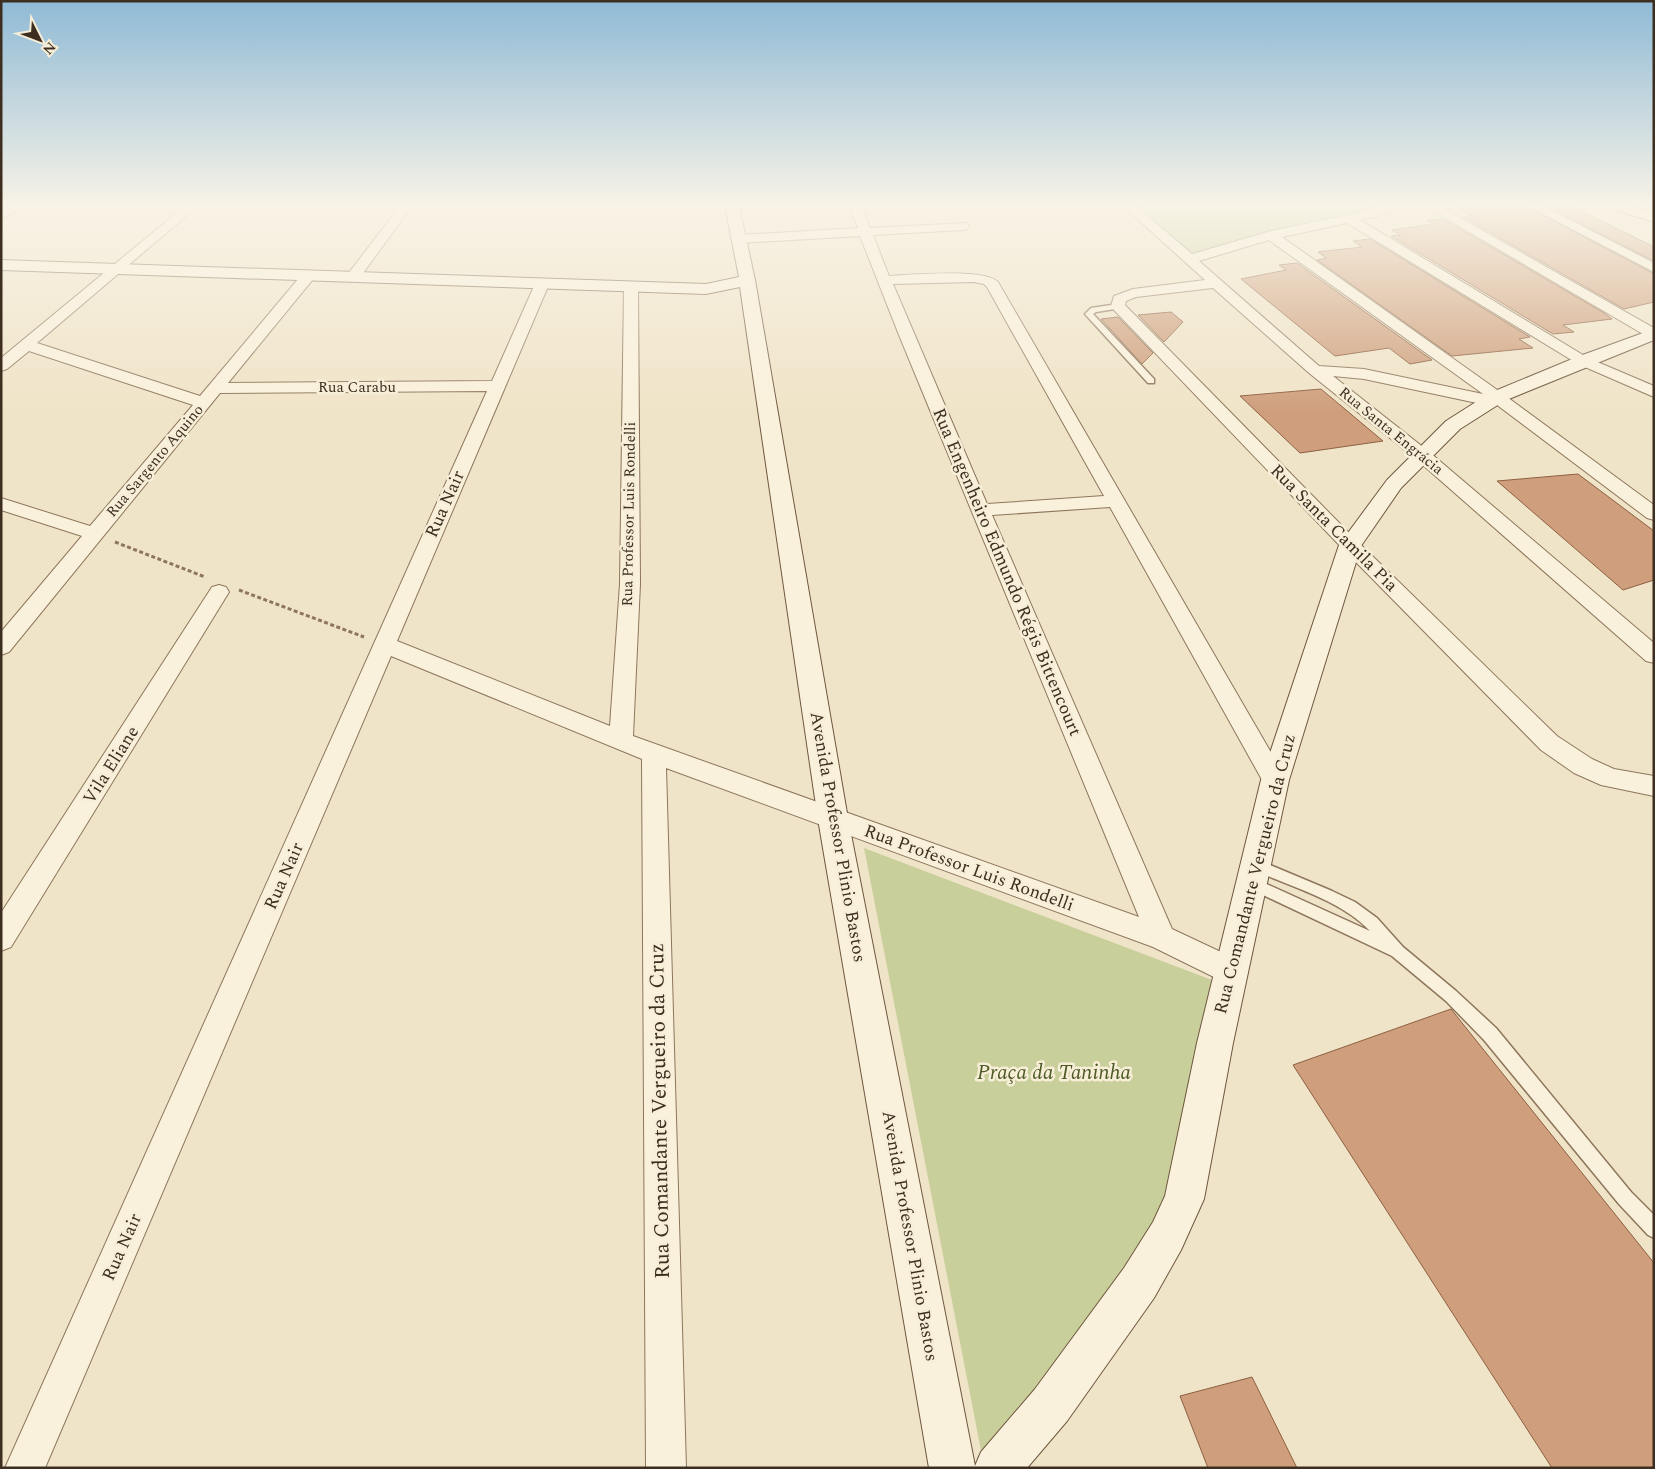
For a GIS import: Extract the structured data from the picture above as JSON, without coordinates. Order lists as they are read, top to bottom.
{
  "streets": {
    "street": [
      "Rua Carabu",
      "Rua Santa Engrácia",
      "Rua Sargento Aquino",
      "Rua Nair",
      "Rua Professor Luis Rondelli",
      "Rua Santa Camila Pia",
      "Rua Engenheiro Edmundo Régis Bittencourt",
      "Vila Eliane",
      "Avenida Professor Plinio Bastos",
      "Rua Comandante Vergueiro da Cruz"
    ]
  },
  "crossings": [
    ["Rua Carabu", "Rua Sargento Aquino"],
    ["Rua Carabu", "Rua Nair"],
    ["Rua Santa Engrácia", "Rua Comandante Vergueiro da Cruz"],
    ["Rua Nair", "Rua Professor Luis Rondelli"],
    ["Rua Professor Luis Rondelli", "Rua Engenheiro Edmundo Régis Bittencourt"],
    ["Rua Professor Luis Rondelli", "Avenida Professor Plinio Bastos"],
    ["Rua Professor Luis Rondelli", "Rua Comandante Vergueiro da Cruz"],
    ["Rua Santa Camila Pia", "Rua Comandante Vergueiro da Cruz"]
  ],
  "parks": ["Praça da Taninha"],
  "north": "bottom right"
}
